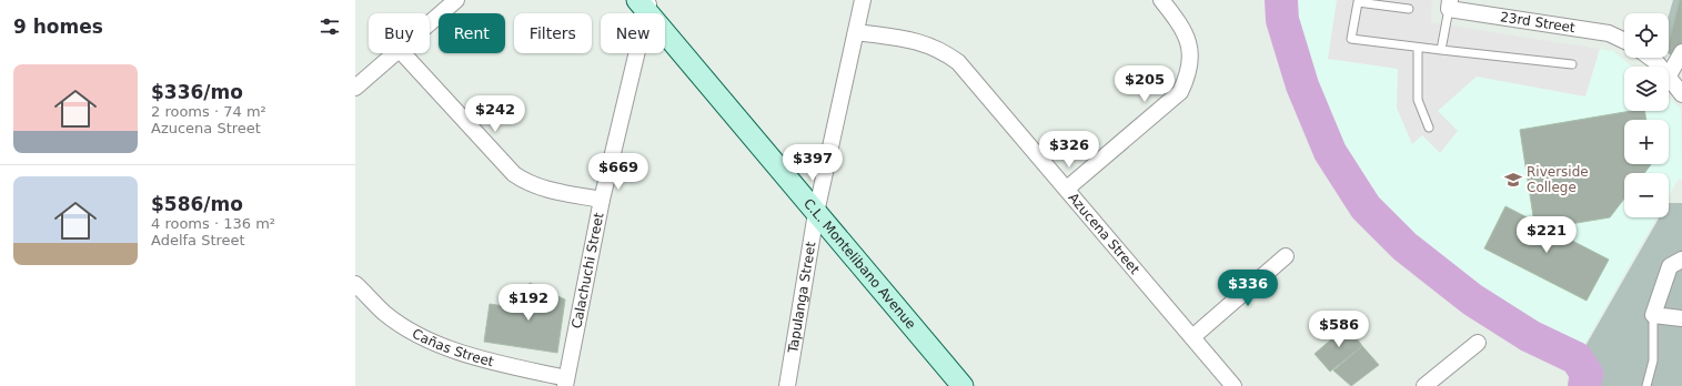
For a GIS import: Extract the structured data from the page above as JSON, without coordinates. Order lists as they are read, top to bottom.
{
  "streets": {
    "street": [
      "23rd Street",
      "Azucena Street",
      "C.L. Montelibano Avenue",
      "Calachuchi Street",
      "Tapulanga Street",
      "Cañas Street"
    ]
  },
  "crossings": [
    ["Azucena Street", "Tapulanga Street"],
    ["C.L. Montelibano Avenue", "Calachuchi Street"],
    ["C.L. Montelibano Avenue", "Tapulanga Street"],
    ["Calachuchi Street", "Cañas Street"]
  ],
  "places": {
    "school or university": ["Riverside College"]
  },
  "page": {
    "heading": "9 homes",
    "map_buttons": ["+", "−"],
    "chip": [
      "Buy",
      "Rent",
      "Filters",
      "New"
    ],
    "list": [
      {
        "name": "$336/mo",
        "note": "2 rooms · 74 m² · Azucena Street"
      },
      {
        "name": "$586/mo",
        "note": "4 rooms · 136 m² · Adelfa Street"
      }
    ],
    "price": [
      "$205",
      "$242",
      "$326",
      "$397",
      "$669",
      "$221",
      "$336",
      "$192",
      "$586"
    ]
  }
}
